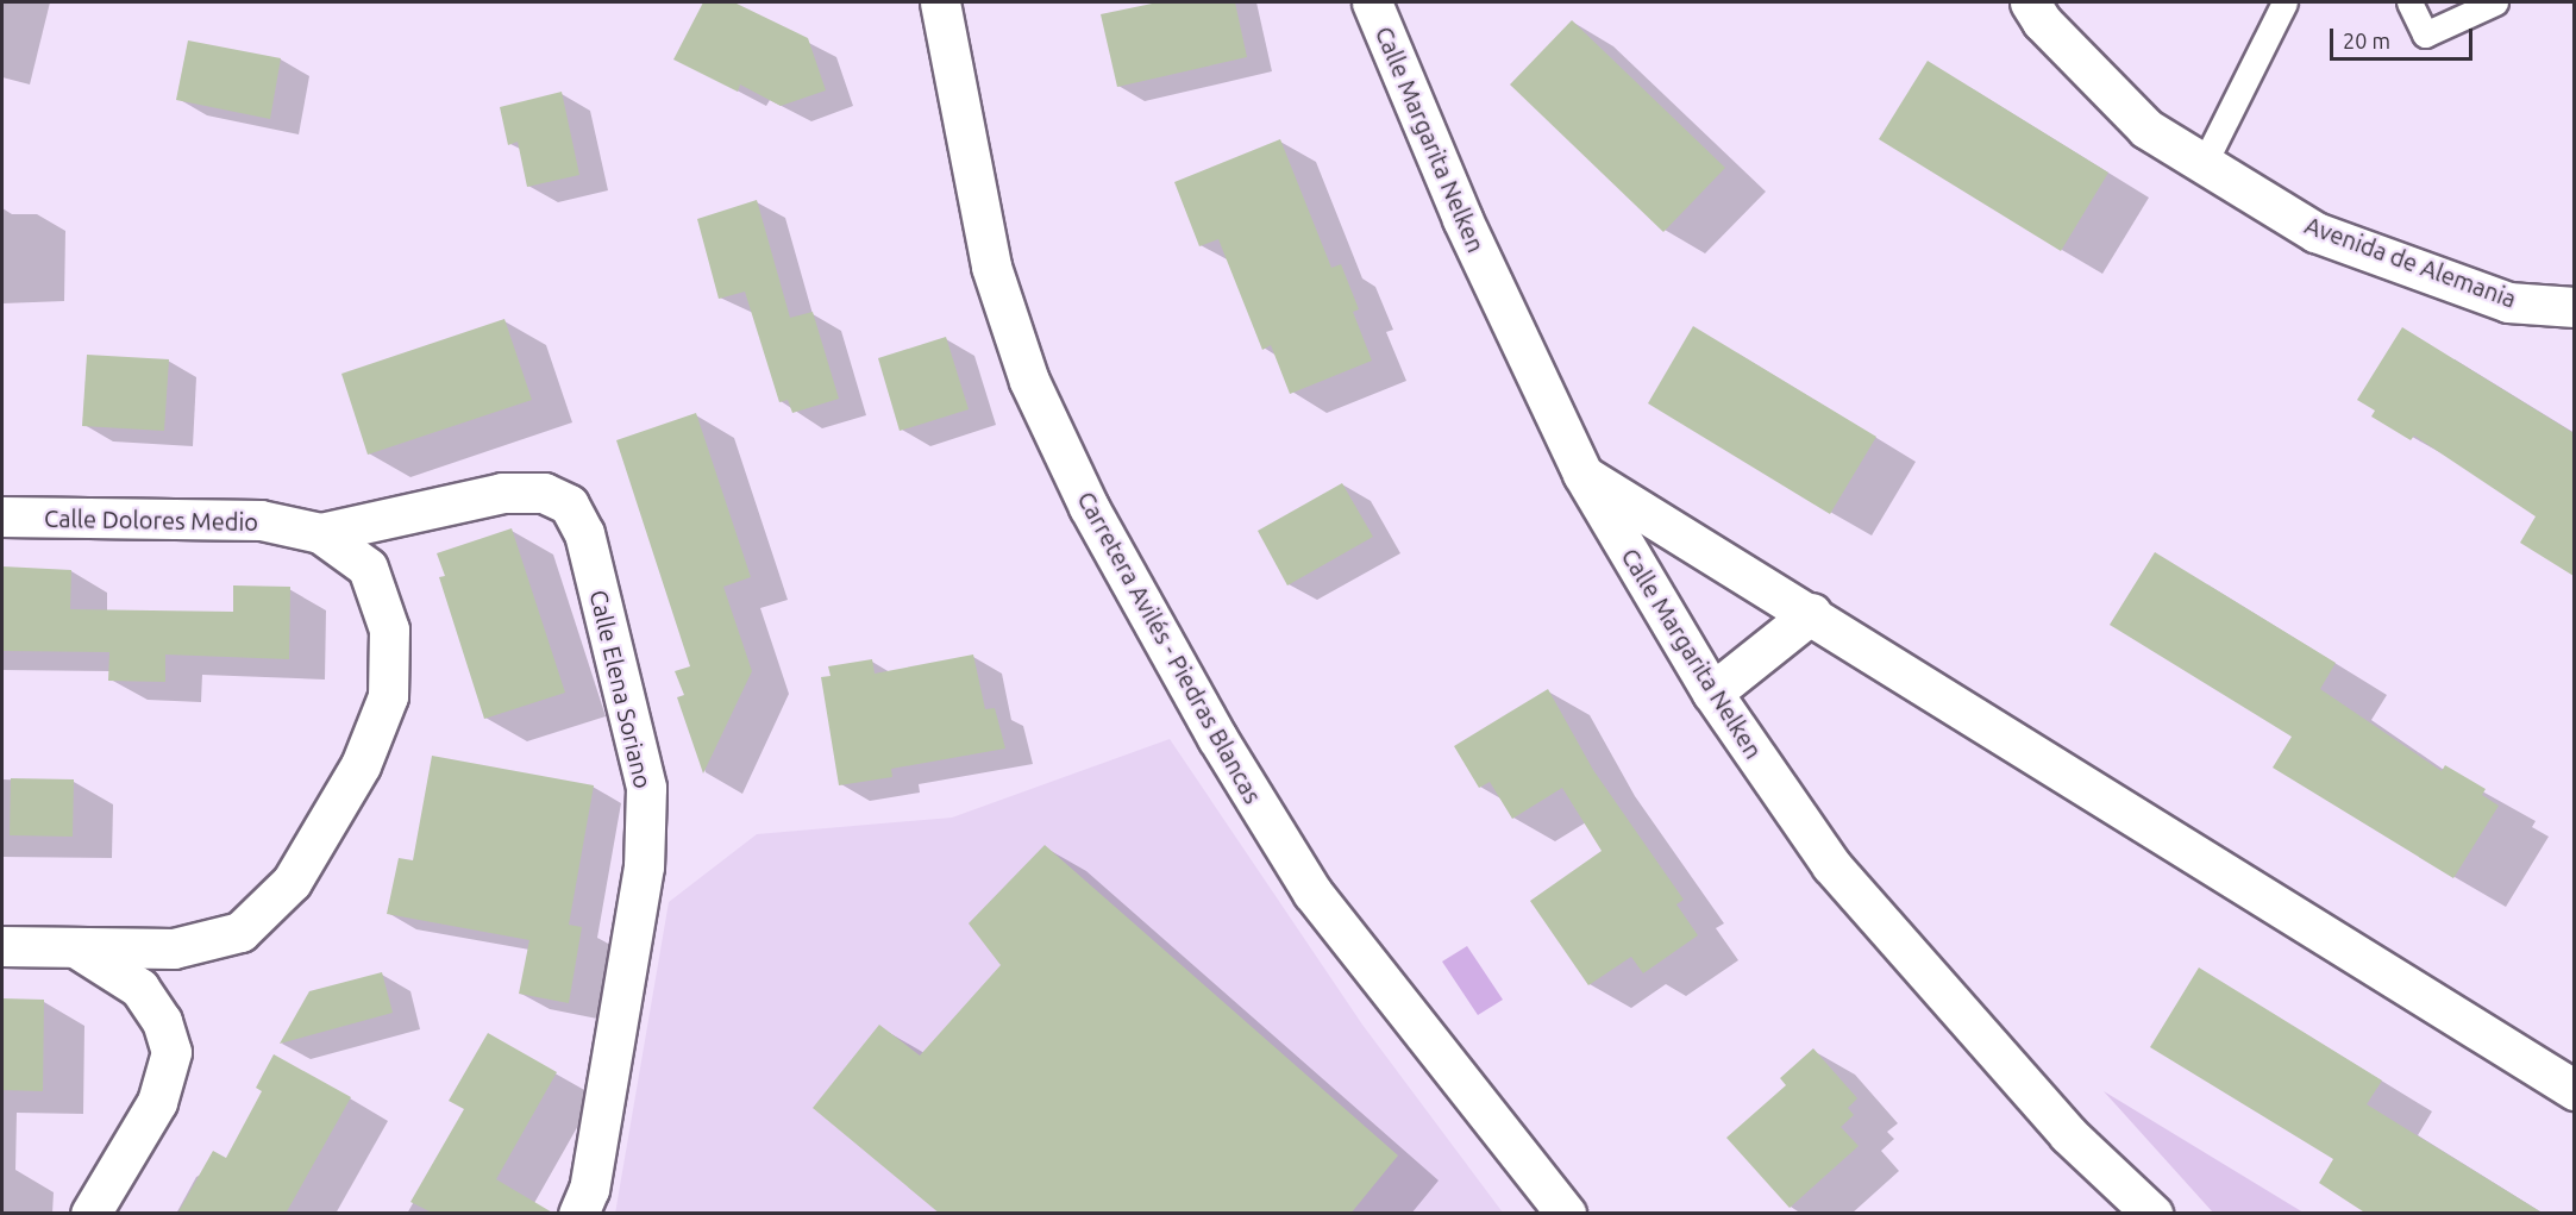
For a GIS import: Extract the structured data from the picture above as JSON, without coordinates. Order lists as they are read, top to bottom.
{
  "streets": {
    "street": [
      "Calle Margarita Nelken",
      "Avenida de Alemania",
      "Calle Dolores Medio",
      "Carretera Avilés - Piedras Blancas",
      "Calle Elena Soriano"
    ]
  },
  "crossings": [
    ["Calle Dolores Medio", "Calle Elena Soriano"]
  ],
  "scale_bar": "20 m"
}
